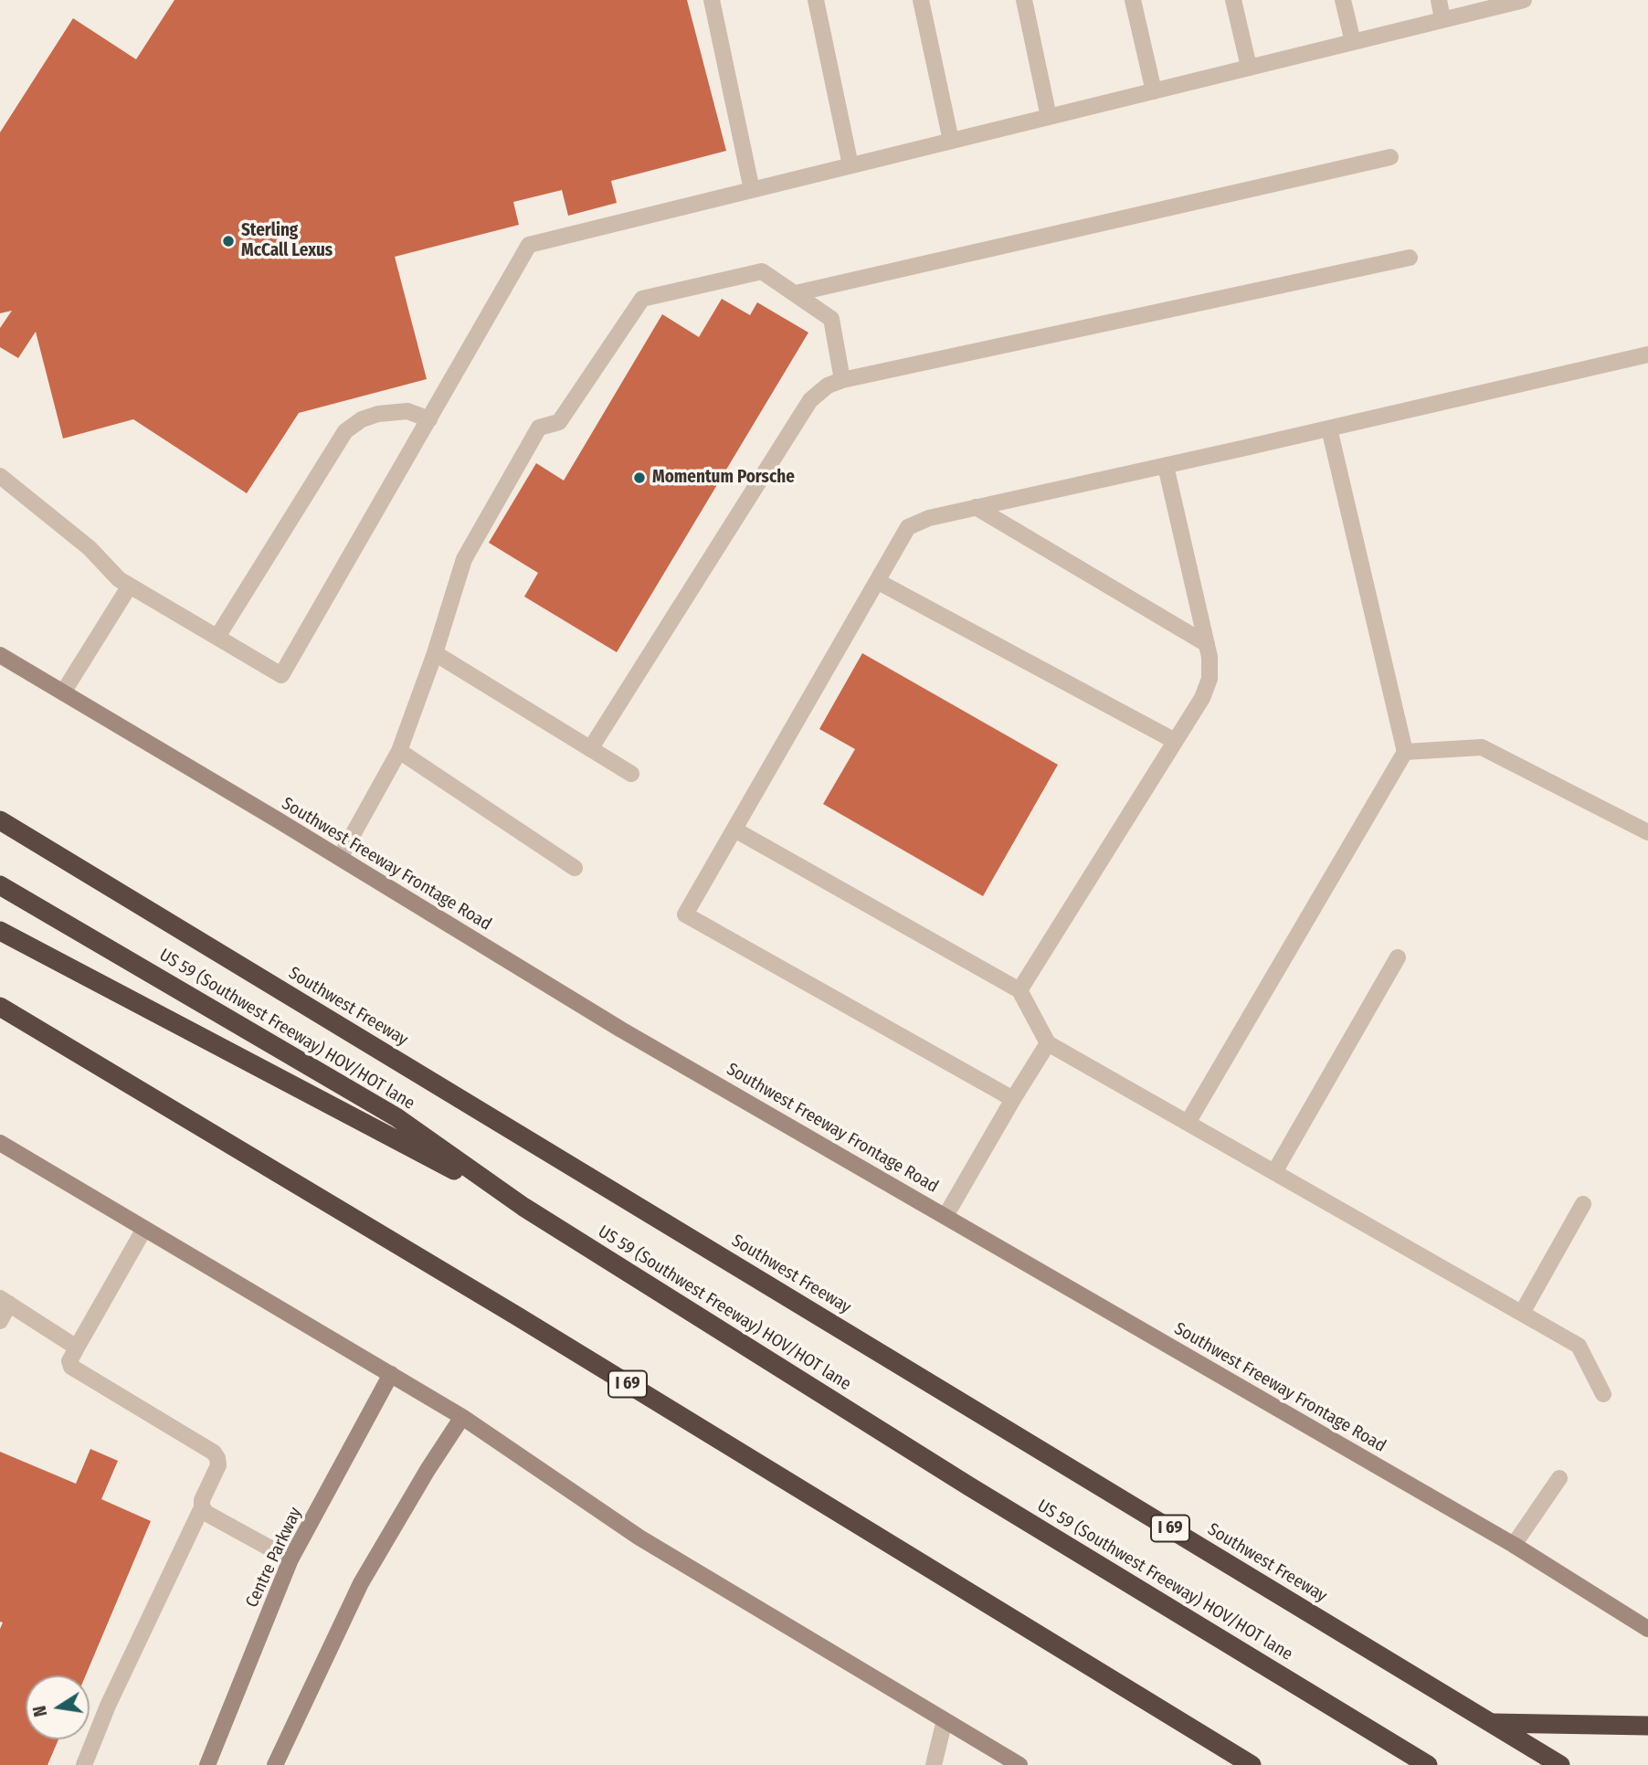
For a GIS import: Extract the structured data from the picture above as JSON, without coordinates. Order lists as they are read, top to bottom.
{
  "streets": {
    "highway": ["Southwest Freeway", "US 59 (Southwest Freeway) HOV/HOT lane", "I 69"],
    "main road": ["Southwest Freeway Frontage Road", "Centre Parkway"]
  },
  "places": ["Sterling McCall Lexus", "Momentum Porsche"],
  "north": "left"
}
